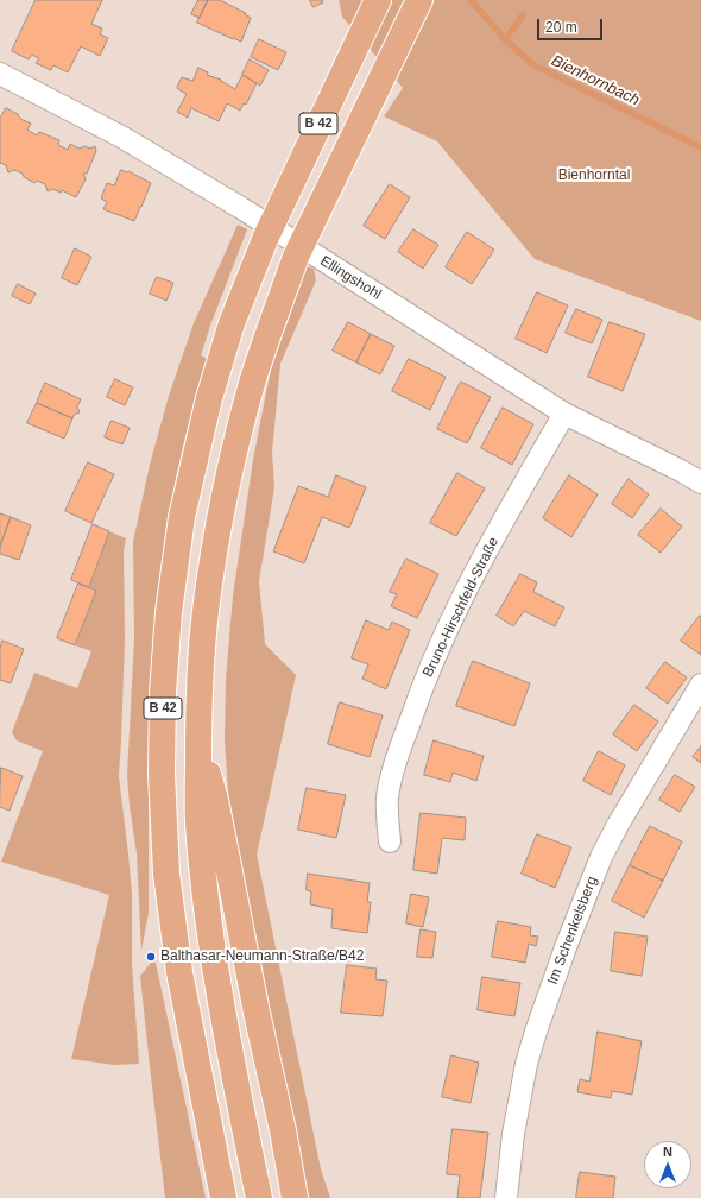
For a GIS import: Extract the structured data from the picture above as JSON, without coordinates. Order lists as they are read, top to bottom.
{
  "streets": {
    "highway": ["B 42"],
    "street": ["Ellingshohl", "Bruno-Hirschfeld-Straße", "Im Schenkelsberg"]
  },
  "crossings": [
    ["Ellingshohl", "Bruno-Hirschfeld-Straße"]
  ],
  "water": ["Bienhornbach"],
  "parks": ["Bienhorntal"],
  "places": ["Balthasar-Neumann-Straße/B42"],
  "scale_bar": "20 m",
  "north": "top"
}
